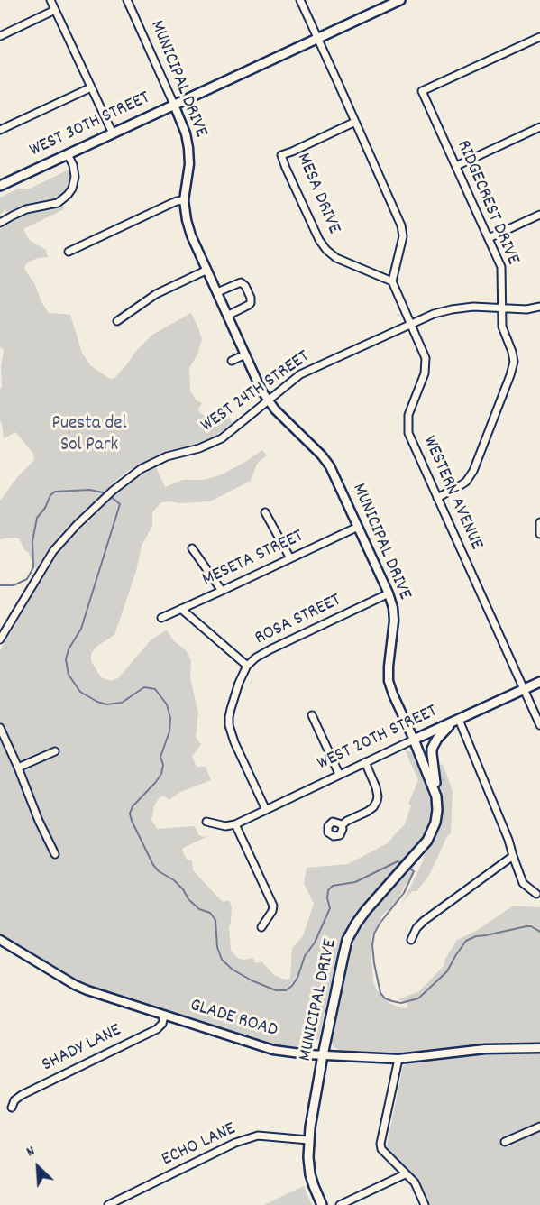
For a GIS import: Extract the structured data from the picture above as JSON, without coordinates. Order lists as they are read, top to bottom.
{
  "streets": {
    "main road": ["MUNICIPAL DRIVE", "WEST 30TH STREET", "WEST 20TH STREET"],
    "street": [
      "MESA DRIVE",
      "RIDGECREST DRIVE",
      "WEST 24TH STREET",
      "WESTERN AVENUE",
      "MESETA STREET",
      "ROSA STREET",
      "GLADE ROAD",
      "SHADY LANE",
      "ECHO LANE"
    ]
  },
  "crossings": [
    ["MUNICIPAL DRIVE", "WEST 30TH STREET"],
    ["MUNICIPAL DRIVE", "WEST 24TH STREET"],
    ["MUNICIPAL DRIVE", "MESETA STREET"],
    ["MUNICIPAL DRIVE", "ROSA STREET"],
    ["MUNICIPAL DRIVE", "WEST 20TH STREET"],
    ["MUNICIPAL DRIVE", "GLADE ROAD"],
    ["MUNICIPAL DRIVE", "ECHO LANE"],
    ["MESA DRIVE", "WESTERN AVENUE"],
    ["RIDGECREST DRIVE", "WEST 24TH STREET"],
    ["RIDGECREST DRIVE", "WESTERN AVENUE"],
    ["WEST 24TH STREET", "WESTERN AVENUE"],
    ["WESTERN AVENUE", "WEST 20TH STREET"],
    ["ROSA STREET", "WEST 20TH STREET"],
    ["GLADE ROAD", "SHADY LANE"]
  ],
  "parks": ["Puesta del Sol Park"],
  "north": "top left"
}
